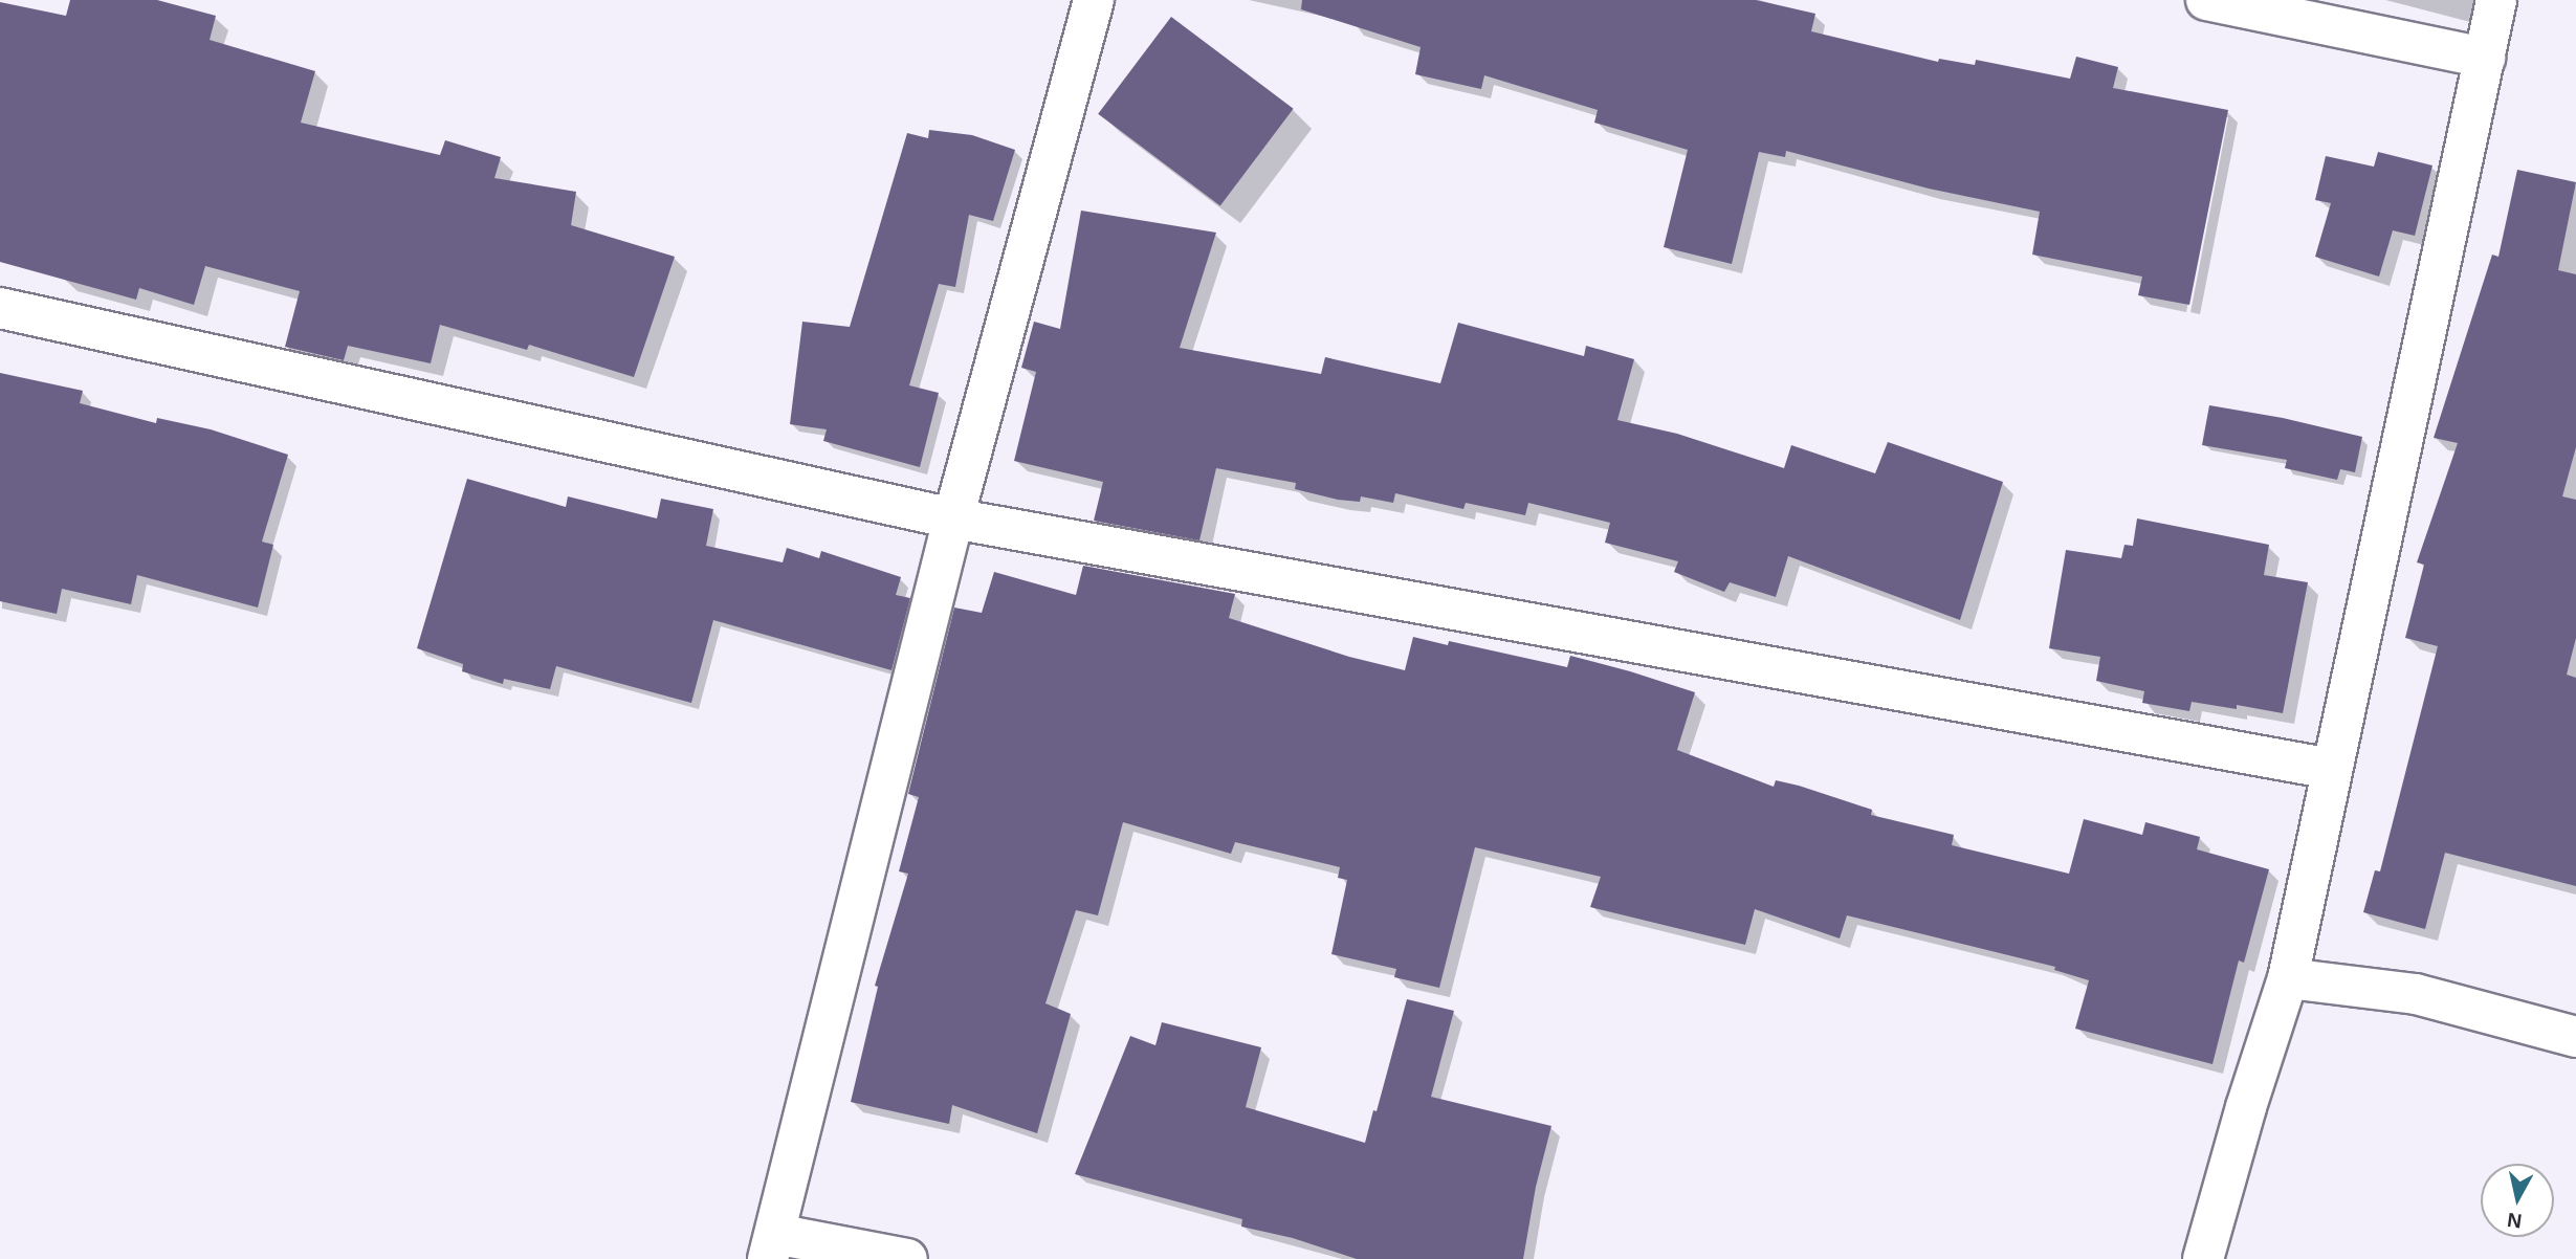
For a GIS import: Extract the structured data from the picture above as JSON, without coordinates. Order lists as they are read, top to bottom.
{
  "north": "bottom"
}
